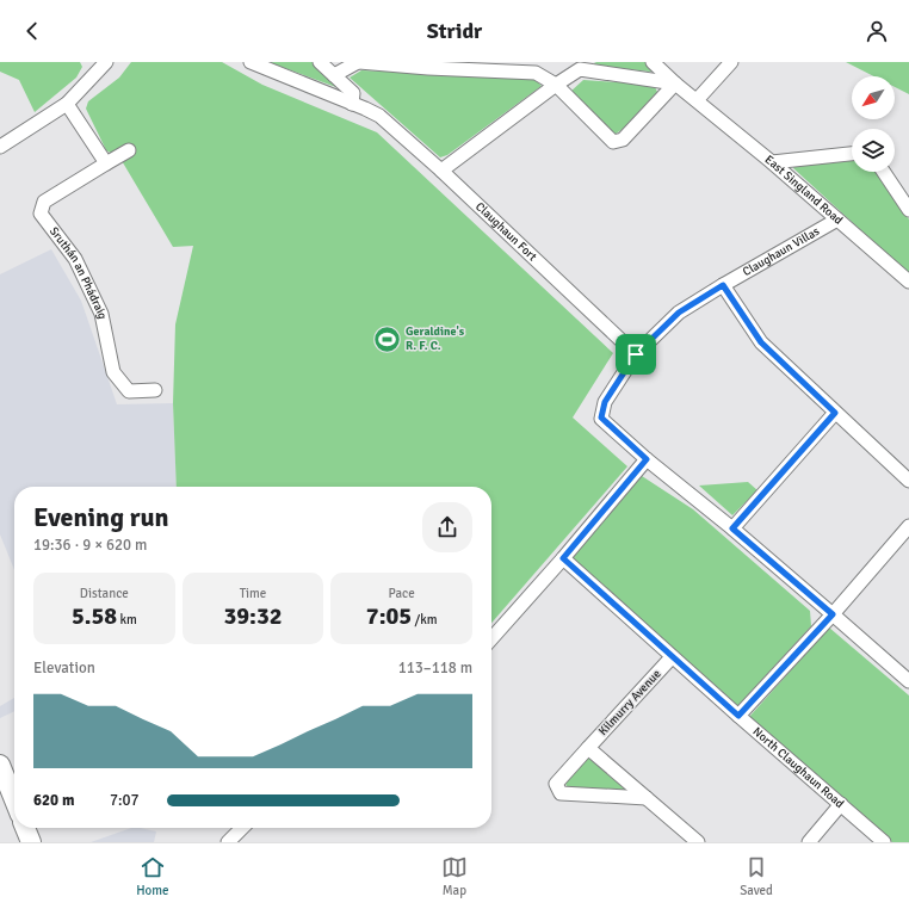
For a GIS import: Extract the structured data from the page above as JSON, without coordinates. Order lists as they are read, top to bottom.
{
  "streets": {
    "street": [
      "East Singland Road",
      "Claughaun Fort",
      "Claughaun Villas",
      "Sruthán an Phádraig",
      "Kilmurry Avenue",
      "North Claughaun Road"
    ]
  },
  "crossings": [
    ["East Singland Road", "Claughaun Villas"],
    ["Claughaun Fort", "Claughaun Villas"],
    ["Kilmurry Avenue", "North Claughaun Road"]
  ],
  "places": {
    "sports": ["Geraldine's R. F. C."]
  },
  "north": "bottom left",
  "page": {
    "header": "Stridr",
    "heading": ["Evening run", "19:36 · 9 × 620 m"],
    "stats": [
      ["Distance", "5.58 km"],
      ["Time", "39:32"],
      ["Pace", "7:05 /km"]
    ],
    "chart": ["Elevation", "113–118 m"],
    "list": [
      {
        "name": "620 m",
        "note": "7:07"
      }
    ],
    "tabs": ["Home", "Map", "Saved"]
  }
}
